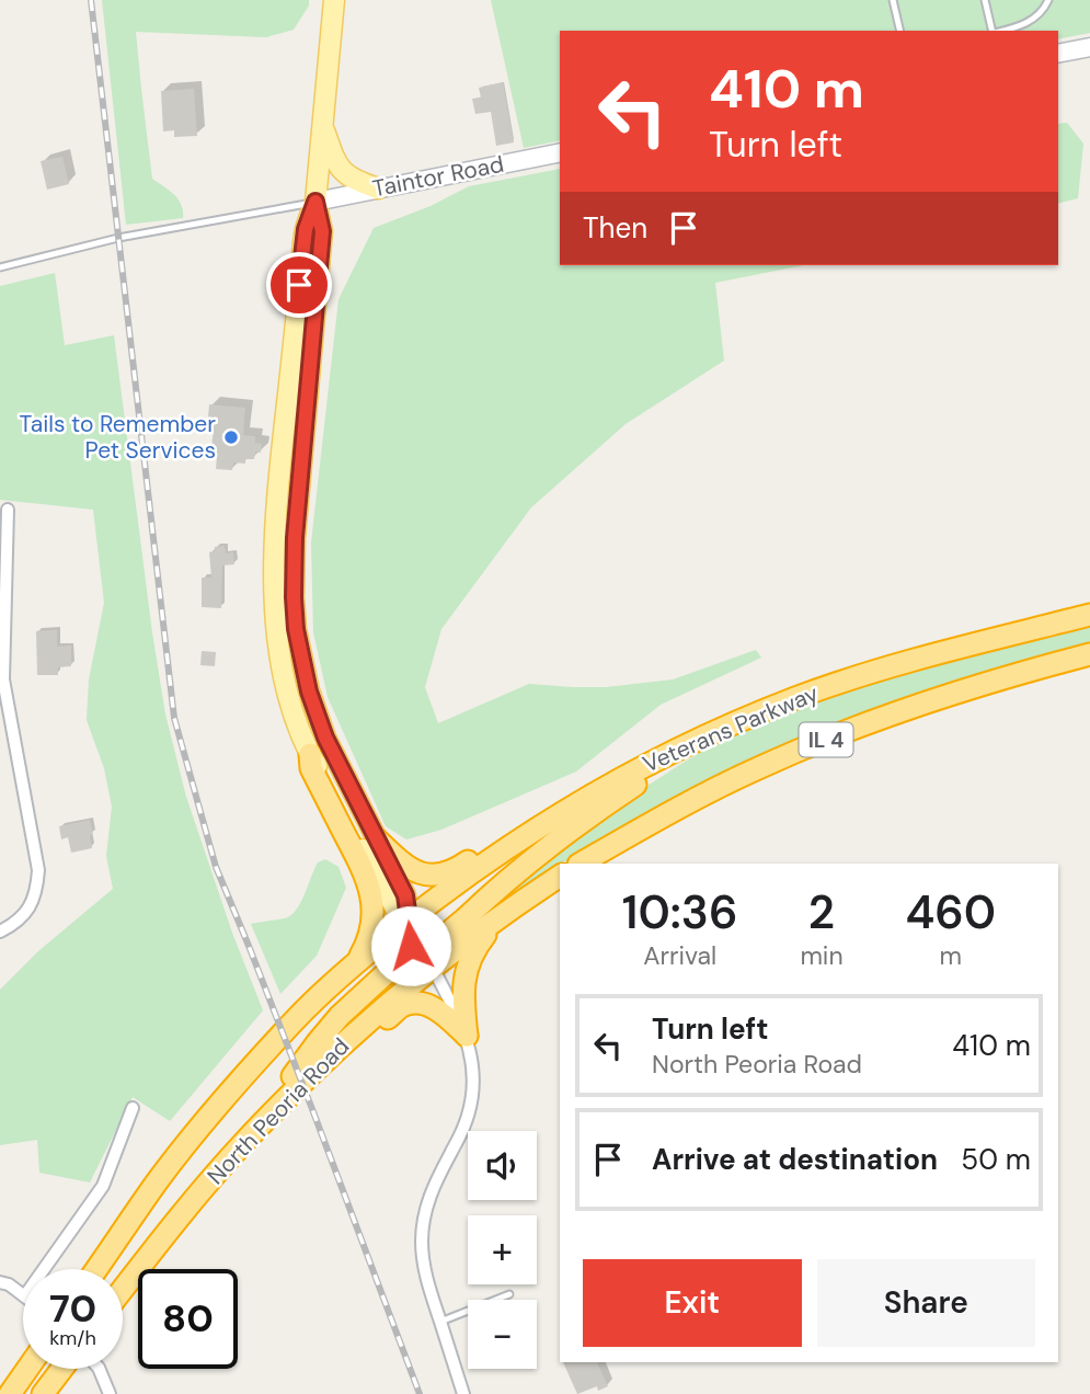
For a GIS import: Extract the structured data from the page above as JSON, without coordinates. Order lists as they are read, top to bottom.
{
  "streets": {
    "highway": ["Veterans Parkway", "IL 4", "North Peoria Road"],
    "main road": ["Taintor Road"]
  },
  "crossings": [
    ["Veterans Parkway", "North Peoria Road"]
  ],
  "places": ["Tails to Remember Pet Services"],
  "page": {
    "turn": ["410 m", "Turn left"],
    "then": "Then",
    "eta": [
      "10:36",
      "Arrival",
      "2",
      "min",
      "460",
      "m"
    ],
    "list": [
      {
        "name": "Turn left",
        "note": "North Peoria Road",
        "value": "410 m"
      },
      {
        "name": "Arrive at destination",
        "value": "50 m"
      }
    ],
    "map_buttons": ["+", "−"],
    "buttons": ["Exit", "Share"],
    "speed": "70 km/h",
    "limit": "80"
  }
}
